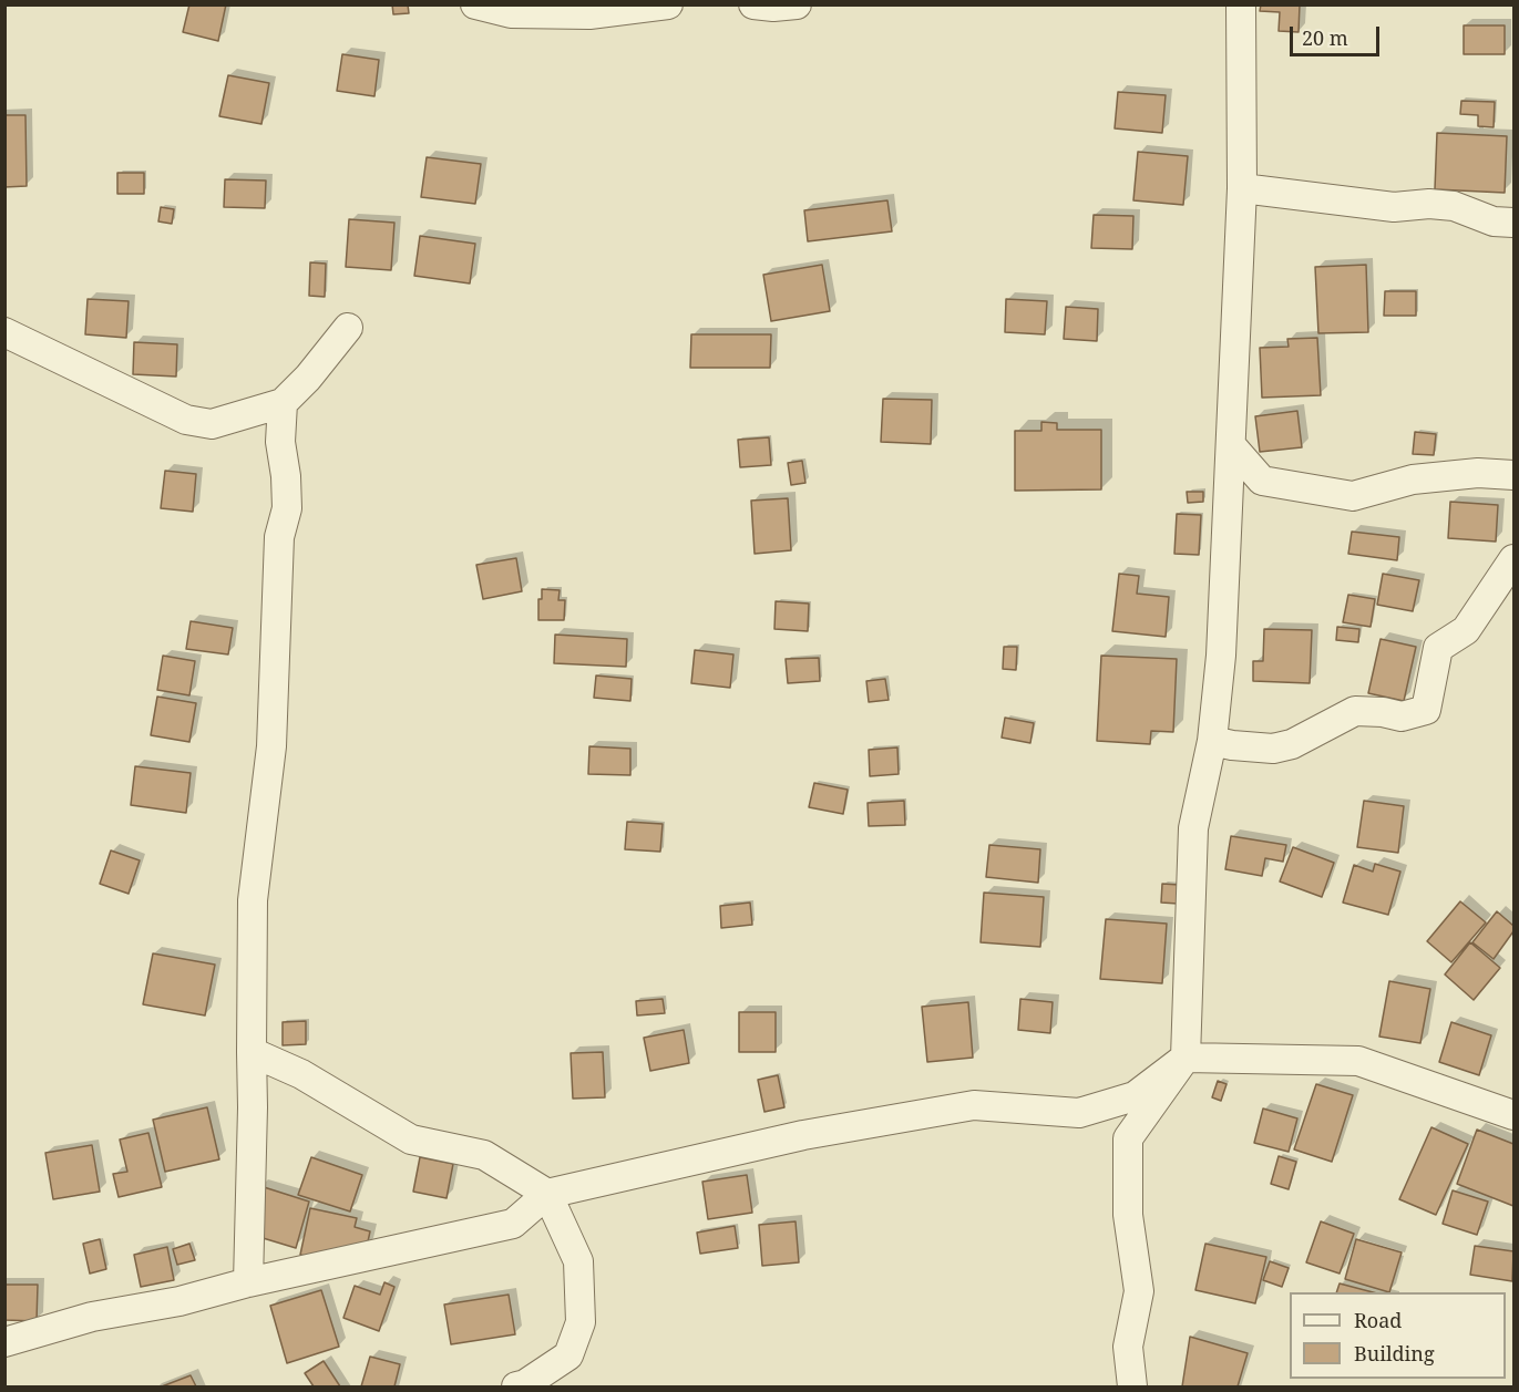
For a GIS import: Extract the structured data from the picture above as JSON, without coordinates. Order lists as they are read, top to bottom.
{
  "legend": ["Road", "Building"],
  "scale_bar": "20 m"
}
